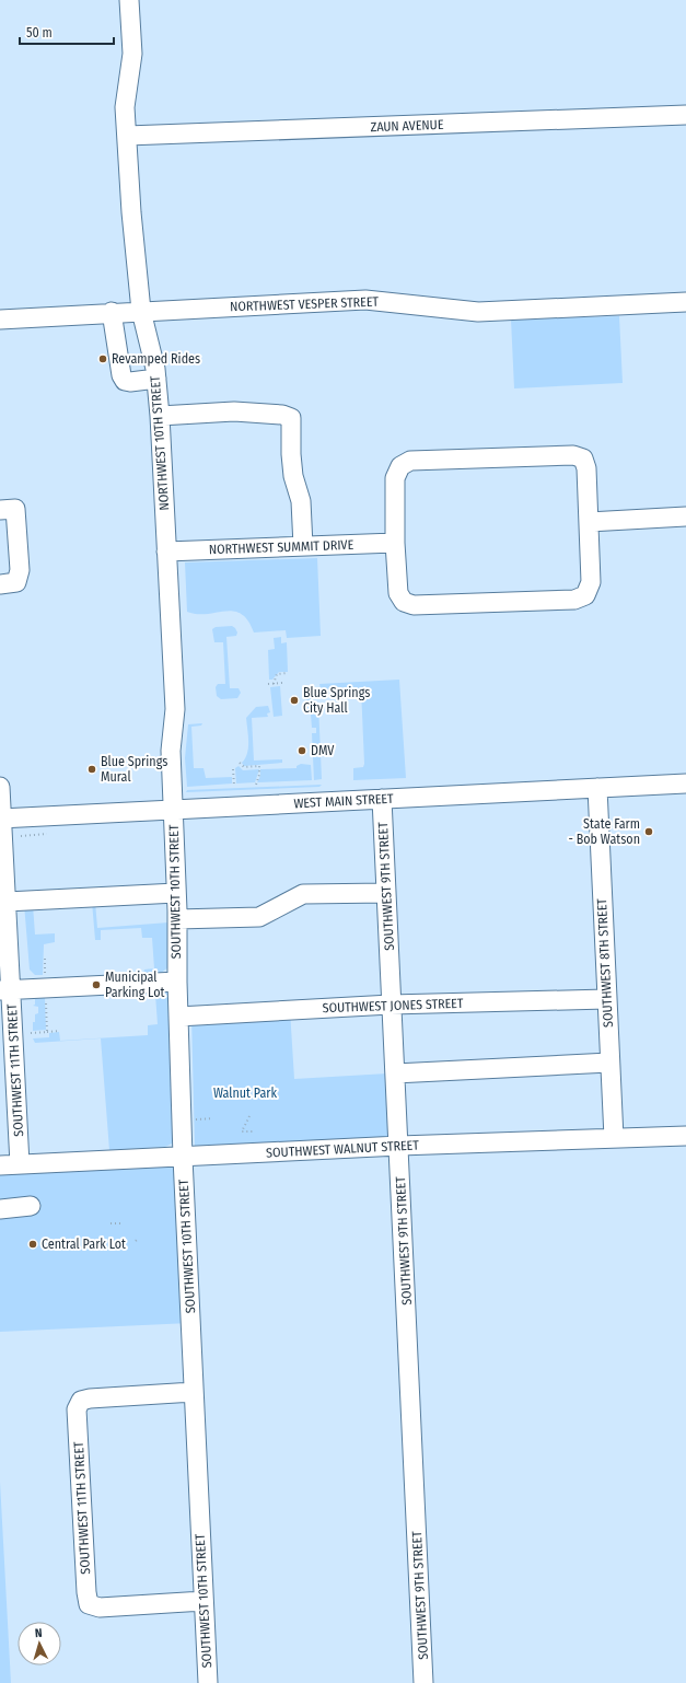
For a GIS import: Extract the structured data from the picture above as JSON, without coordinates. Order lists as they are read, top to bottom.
{
  "streets": {
    "street": [
      "ZAUN AVENUE",
      "NORTHWEST VESPER STREET",
      "NORTHWEST 10TH STREET",
      "NORTHWEST SUMMIT DRIVE",
      "WEST MAIN STREET",
      "SOUTHWEST 9TH STREET",
      "SOUTHWEST 10TH STREET",
      "SOUTHWEST 8TH STREET",
      "SOUTHWEST JONES STREET",
      "SOUTHWEST 11TH STREET",
      "SOUTHWEST WALNUT STREET"
    ]
  },
  "crossings": [
    ["ZAUN AVENUE", "NORTHWEST 10TH STREET"],
    ["NORTHWEST VESPER STREET", "NORTHWEST 10TH STREET"],
    ["NORTHWEST 10TH STREET", "NORTHWEST SUMMIT DRIVE"],
    ["NORTHWEST 10TH STREET", "WEST MAIN STREET"],
    ["NORTHWEST 10TH STREET", "SOUTHWEST 10TH STREET"],
    ["WEST MAIN STREET", "SOUTHWEST 9TH STREET"],
    ["WEST MAIN STREET", "SOUTHWEST 10TH STREET"],
    ["WEST MAIN STREET", "SOUTHWEST 8TH STREET"],
    ["WEST MAIN STREET", "SOUTHWEST 11TH STREET"],
    ["SOUTHWEST 9TH STREET", "SOUTHWEST JONES STREET"],
    ["SOUTHWEST 9TH STREET", "SOUTHWEST WALNUT STREET"],
    ["SOUTHWEST 10TH STREET", "SOUTHWEST JONES STREET"],
    ["SOUTHWEST 10TH STREET", "SOUTHWEST 11TH STREET"],
    ["SOUTHWEST 10TH STREET", "SOUTHWEST WALNUT STREET"],
    ["SOUTHWEST 8TH STREET", "SOUTHWEST JONES STREET"],
    ["SOUTHWEST 8TH STREET", "SOUTHWEST WALNUT STREET"],
    ["SOUTHWEST 11TH STREET", "SOUTHWEST WALNUT STREET"]
  ],
  "parks": ["Walnut Park"],
  "places": [
    "Revamped Rides",
    "Blue Springs City Hall",
    "DMV",
    "Blue Springs Mural",
    "State Farm - Bob Watson",
    "Municipal Parking Lot",
    "Central Park Lot"
  ],
  "scale_bar": "50 m",
  "north": "top"
}
